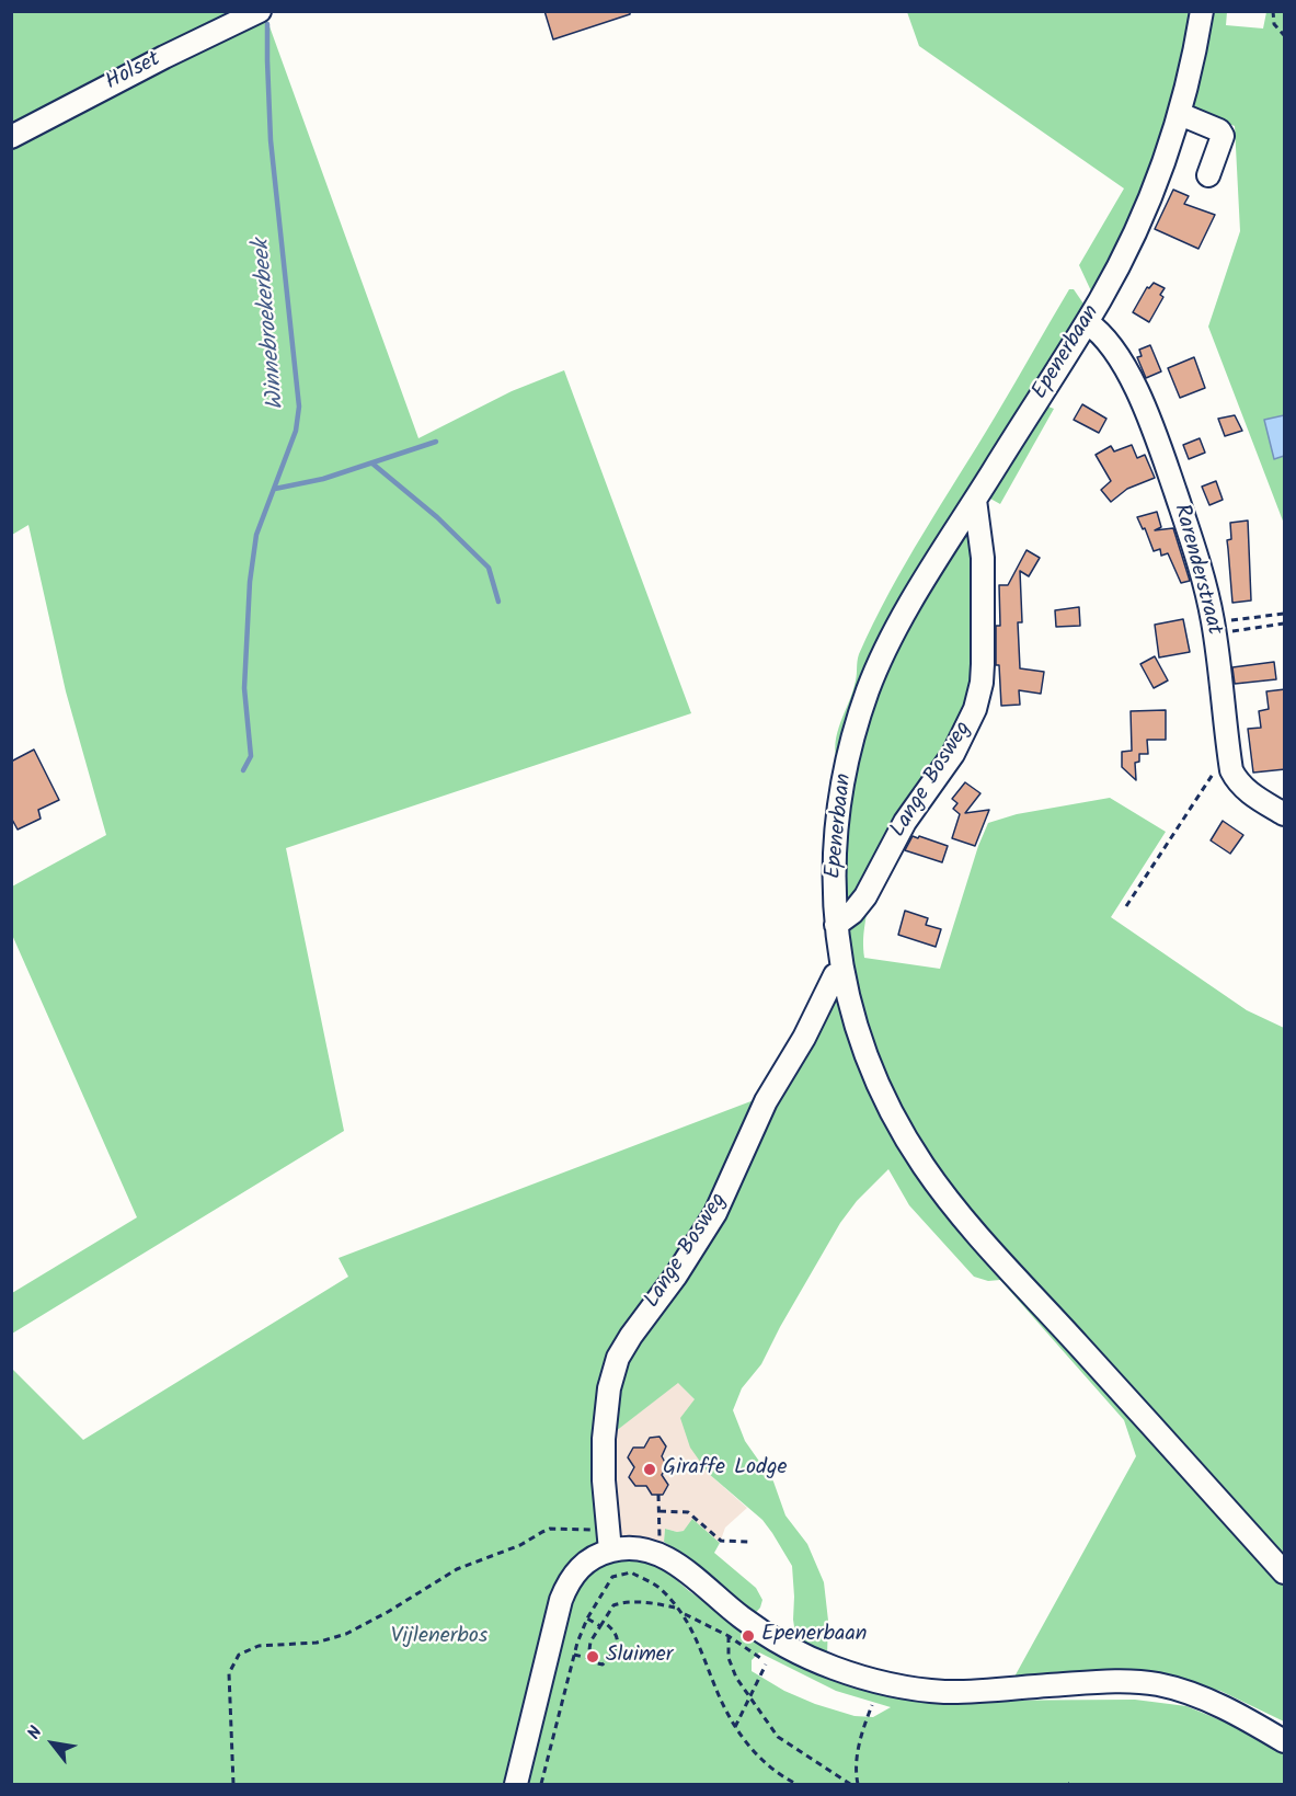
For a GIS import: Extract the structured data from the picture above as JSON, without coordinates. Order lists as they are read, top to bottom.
{
  "streets": {
    "street": [
      "Holset",
      "Epenerbaan",
      "Rarenderstraat",
      "Lange Bosweg"
    ]
  },
  "crossings": [
    ["Epenerbaan", "Rarenderstraat"],
    ["Epenerbaan", "Lange Bosweg"]
  ],
  "water": ["Winnebroekerbeek"],
  "parks": ["Vijlenerbos"],
  "places": ["Giraffe Lodge", "Epenerbaan", "Sluimer"],
  "north": "top left"
}
